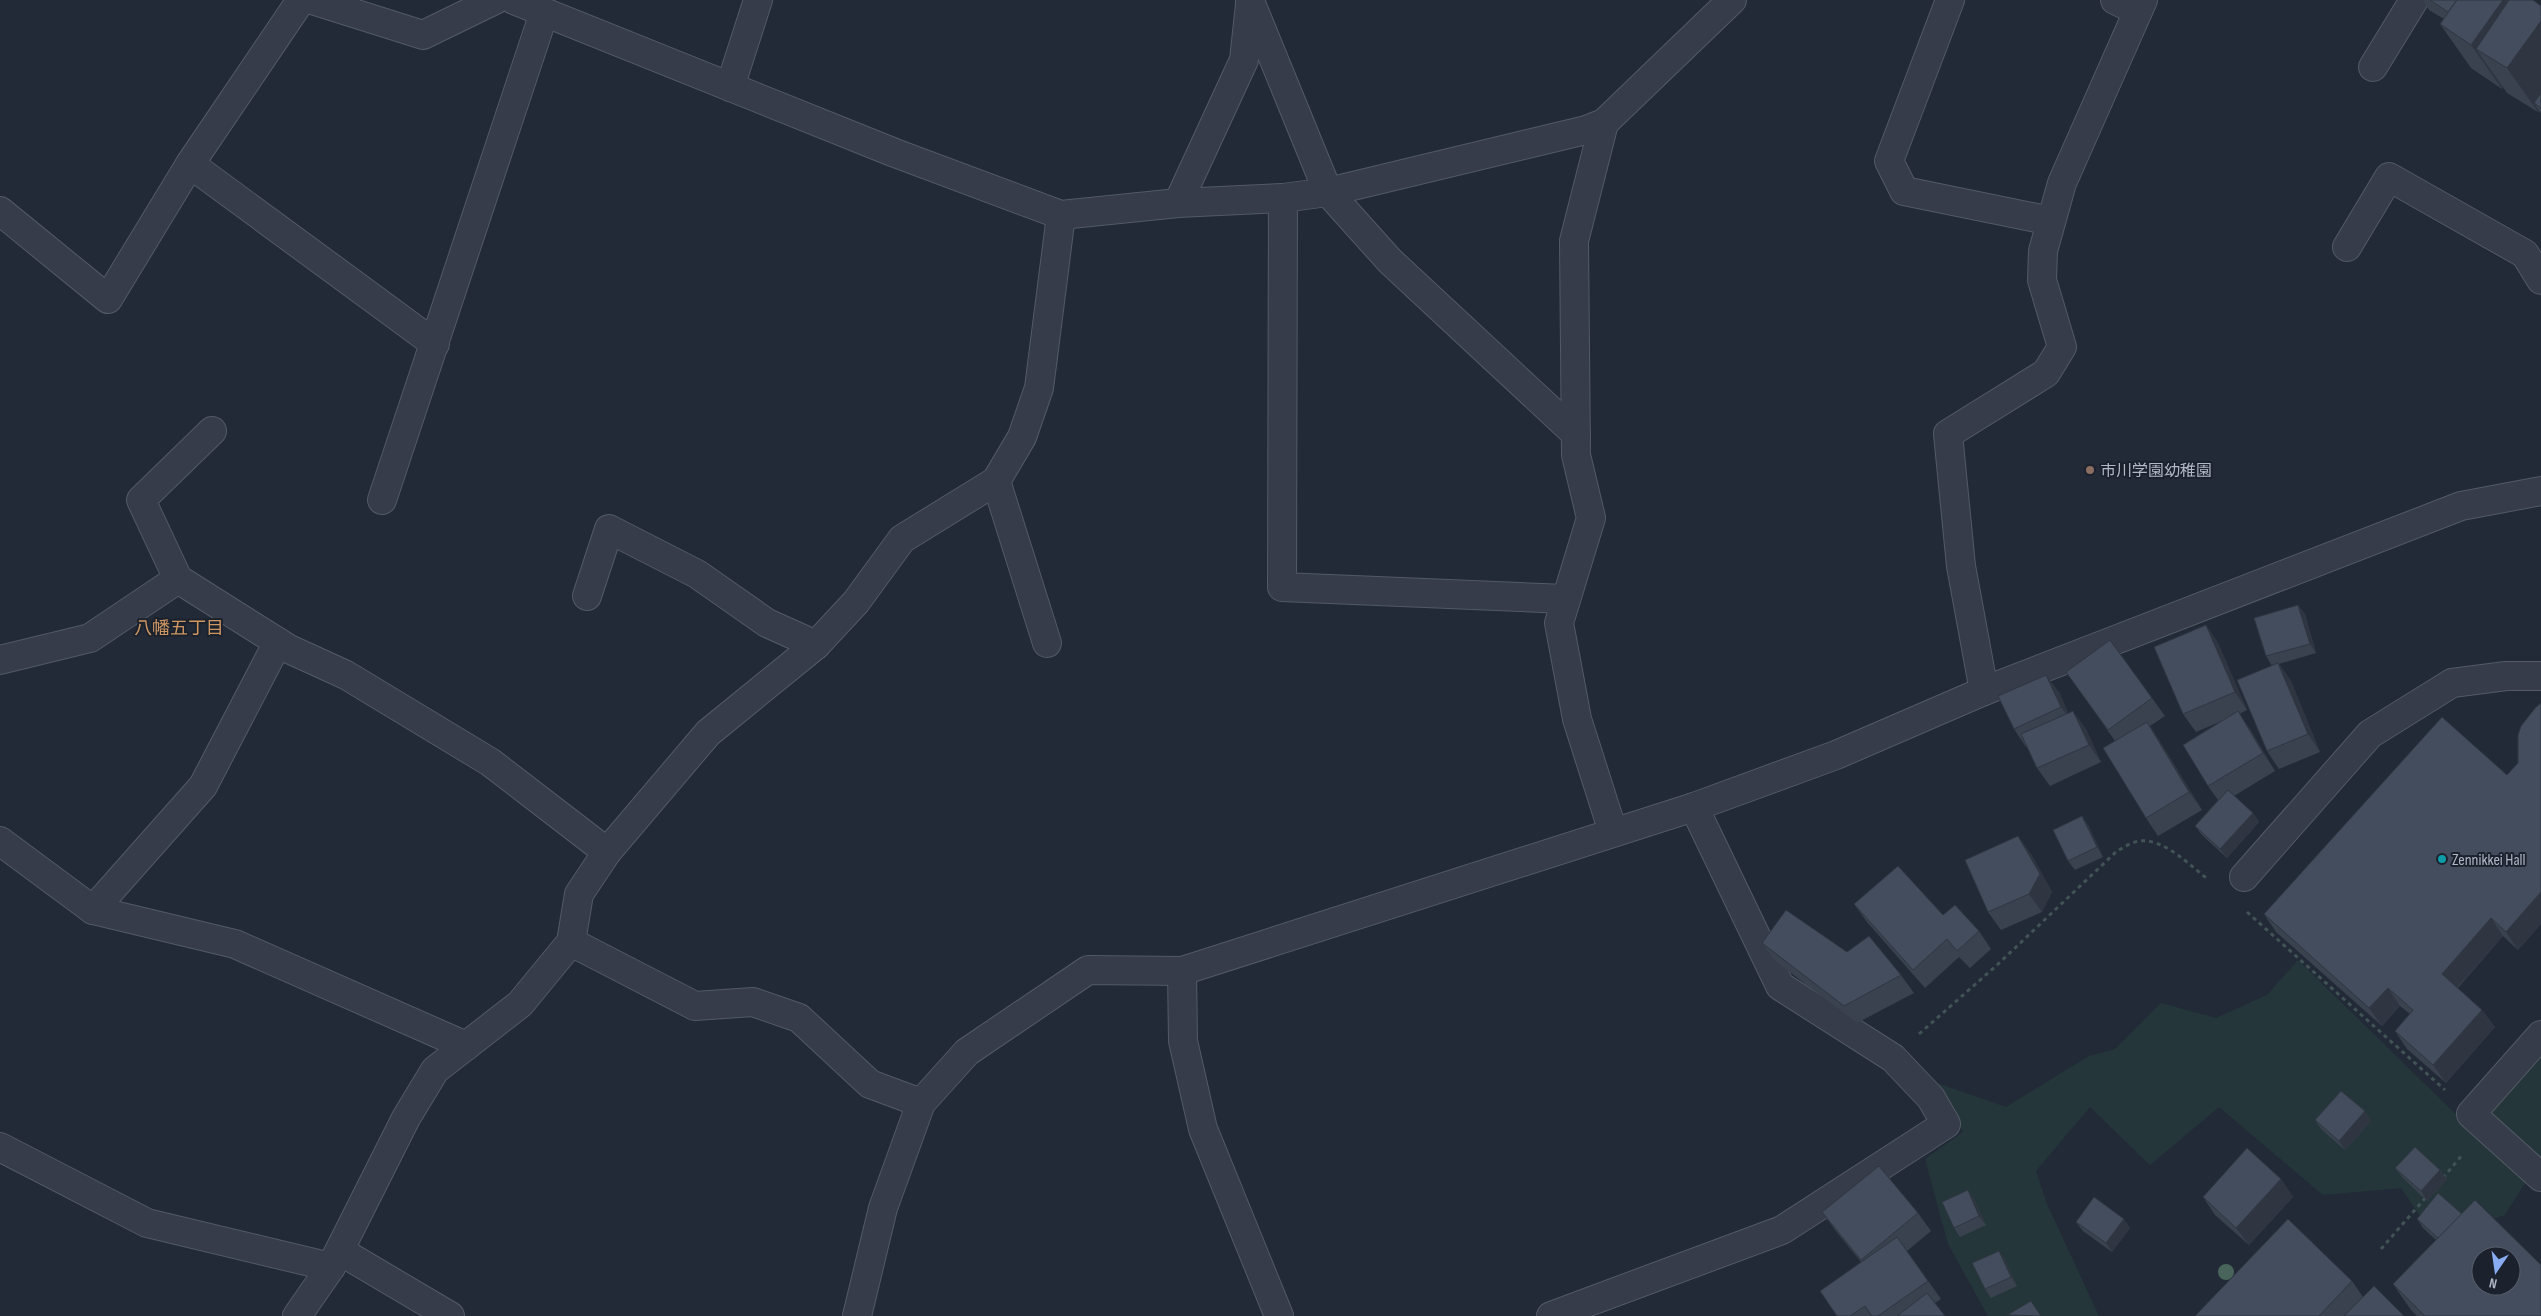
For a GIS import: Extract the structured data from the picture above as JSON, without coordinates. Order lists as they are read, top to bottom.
{
  "districts": ["八幡五丁目"],
  "places": ["市川学園幼稚園", "Zennikkei Hall"],
  "north": "bottom"
}
